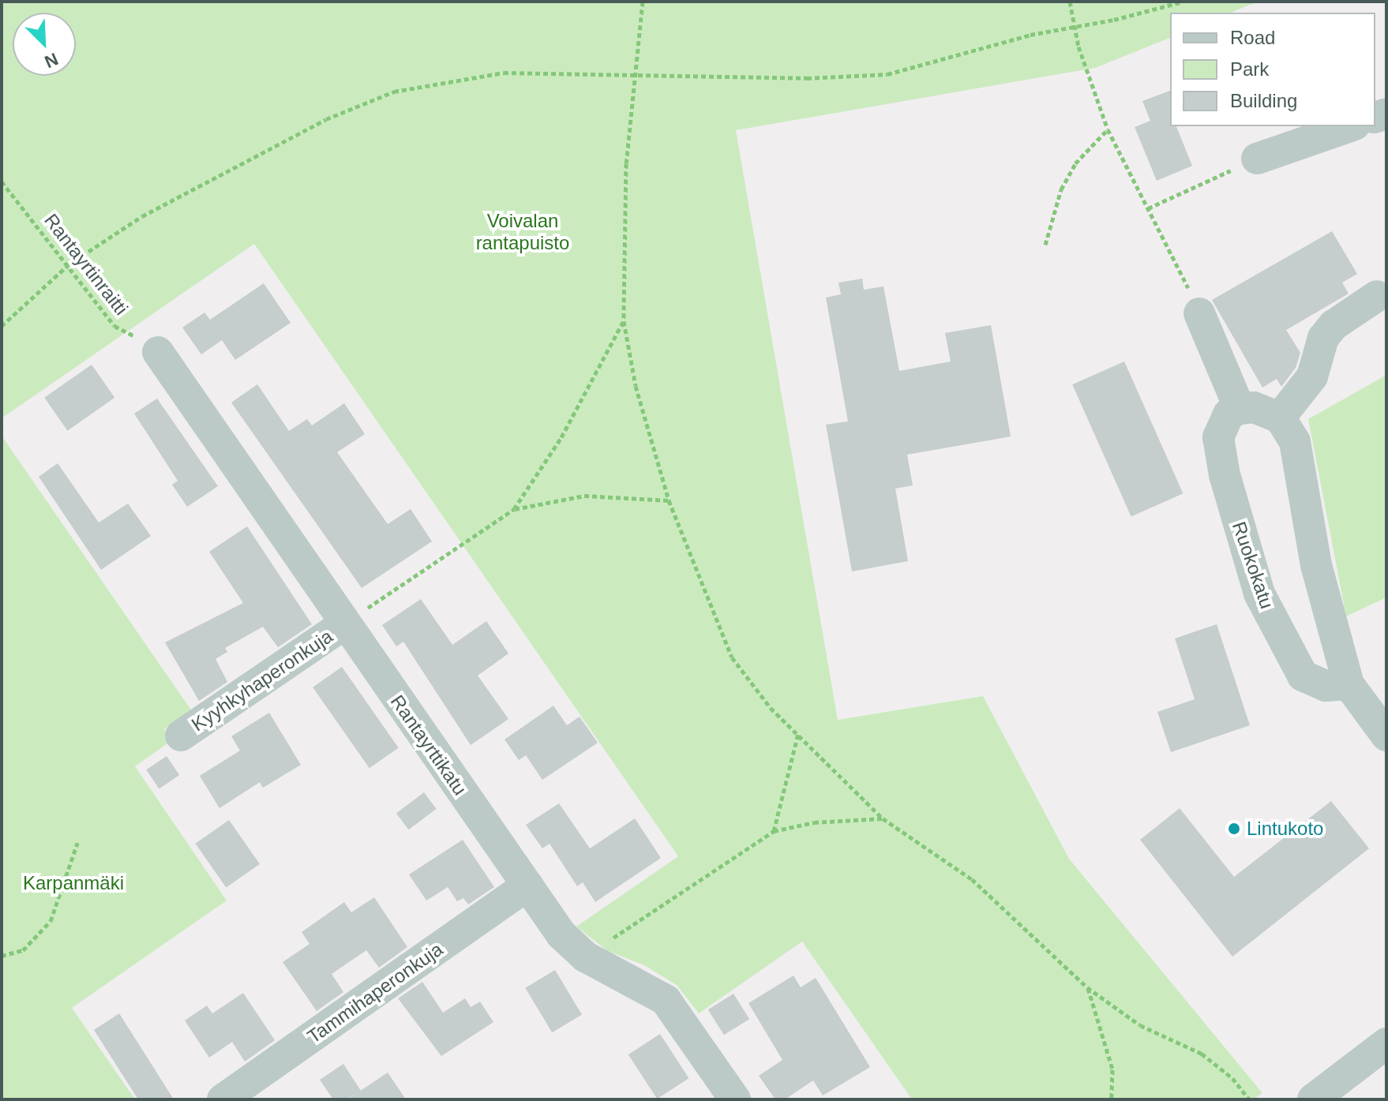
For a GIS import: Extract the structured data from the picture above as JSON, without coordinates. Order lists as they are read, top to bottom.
{
  "streets": {
    "street": [
      "Ruokokatu",
      "Kyyhkyhaperonkuja",
      "Rantayrttikatu",
      "Tammihaperonkuja"
    ],
    "path": ["Rantayrtinraitti"]
  },
  "crossings": [
    ["Rantayrtinraitti", "Rantayrttikatu"],
    ["Kyyhkyhaperonkuja", "Rantayrttikatu"],
    ["Rantayrttikatu", "Tammihaperonkuja"]
  ],
  "parks": ["Voivalan rantapuisto", "Karpanmäki"],
  "places": ["Lintukoto"],
  "legend": ["Road", "Park", "Building"],
  "north": "bottom right"
}
